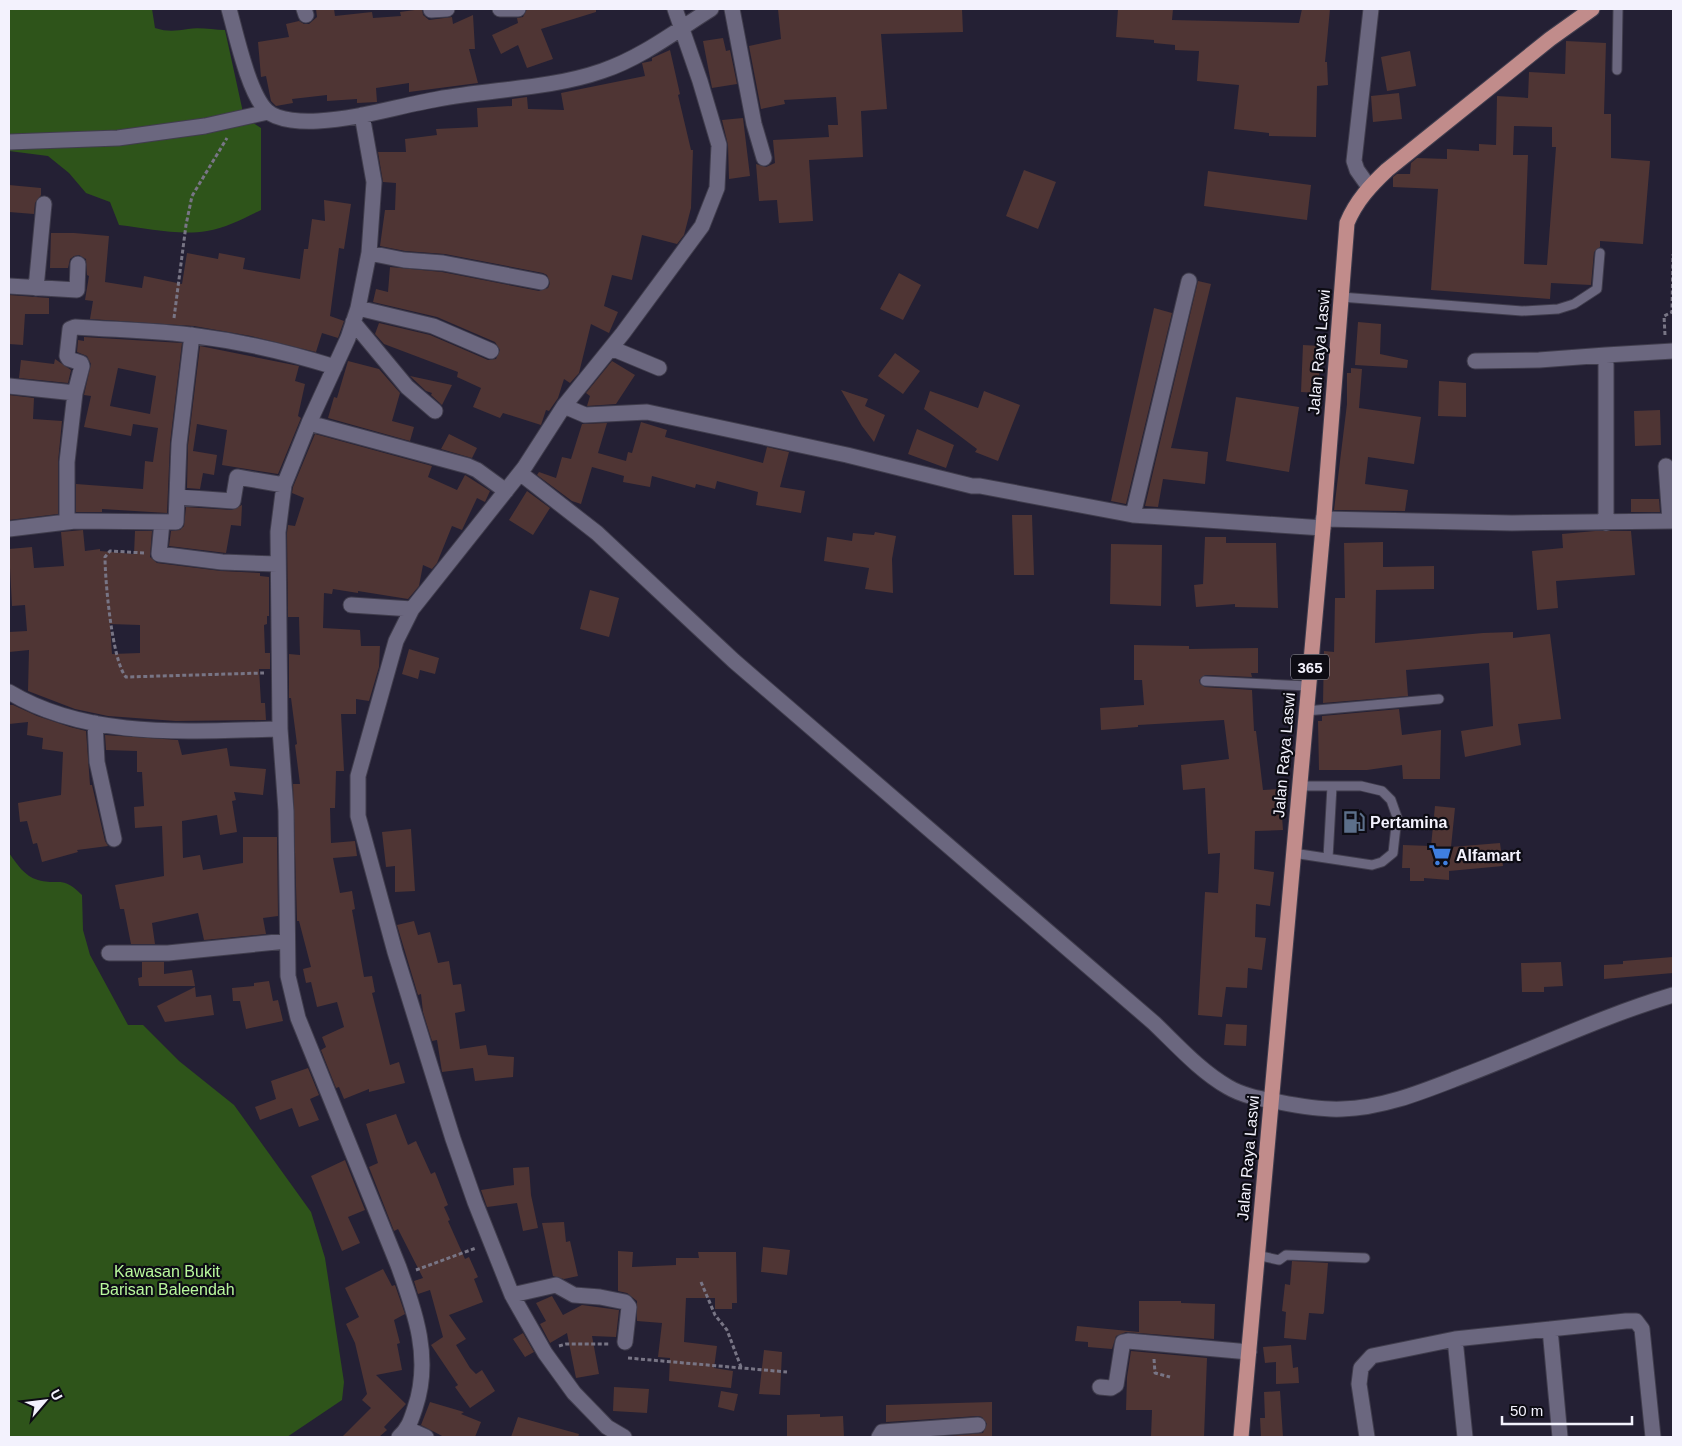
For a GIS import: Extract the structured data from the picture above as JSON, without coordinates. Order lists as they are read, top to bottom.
{
  "streets": {
    "main road": ["Jalan Raya Laswi", "365"]
  },
  "parks": ["Kawasan Bukit Barisan Baleendah"],
  "places": {
    "fuel station": ["Pertamina"],
    "supermarket": ["Alfamart"]
  },
  "scale_bar": "50 m",
  "north": "top right"
}
